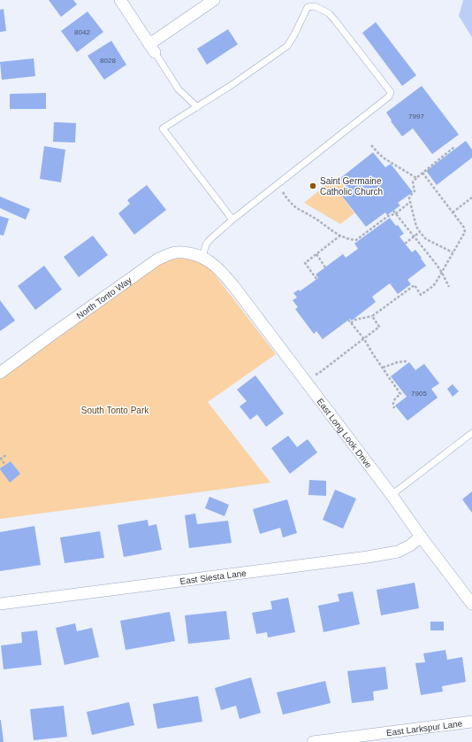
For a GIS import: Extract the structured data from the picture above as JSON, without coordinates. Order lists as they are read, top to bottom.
{
  "streets": {
    "street": [
      "North Tonto Way",
      "East Long Look Drive",
      "East Siesta Lane",
      "East Larkspur Lane"
    ]
  },
  "crossings": [
    ["North Tonto Way", "East Long Look Drive"],
    ["East Long Look Drive", "East Siesta Lane"]
  ],
  "parks": ["South Tonto Park"],
  "places": ["Saint Germaine Catholic Church"],
  "house_numbers": [
    "8042",
    "8028",
    "7997",
    "7905"
  ]
}
